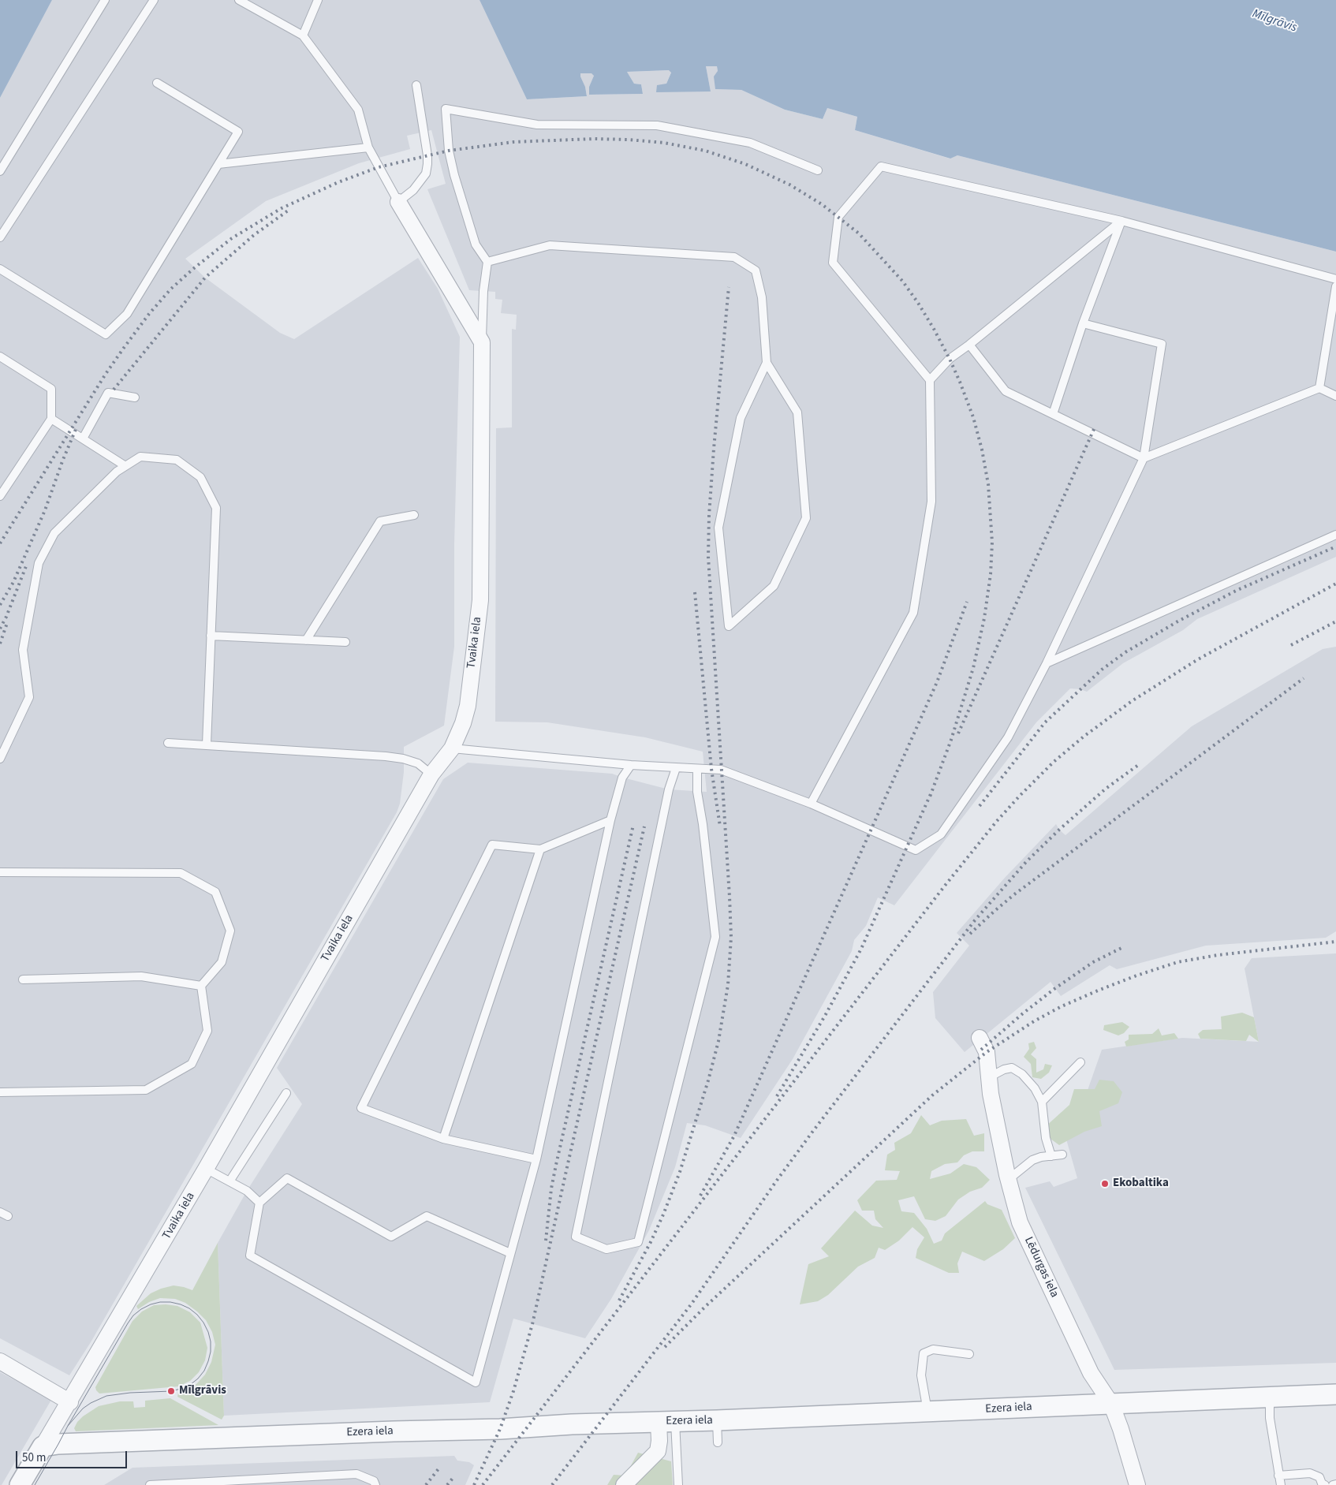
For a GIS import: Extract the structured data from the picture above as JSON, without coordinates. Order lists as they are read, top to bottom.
{
  "streets": {
    "street": ["Tvaika iela", "Lēdurgas iela", "Ezera iela"]
  },
  "crossings": [
    ["Tvaika iela", "Ezera iela"],
    ["Lēdurgas iela", "Ezera iela"]
  ],
  "water": ["Mīlgrāvis"],
  "places": ["Ekobaltika", "Mīlgrāvis"],
  "scale_bar": "50 m"
}
